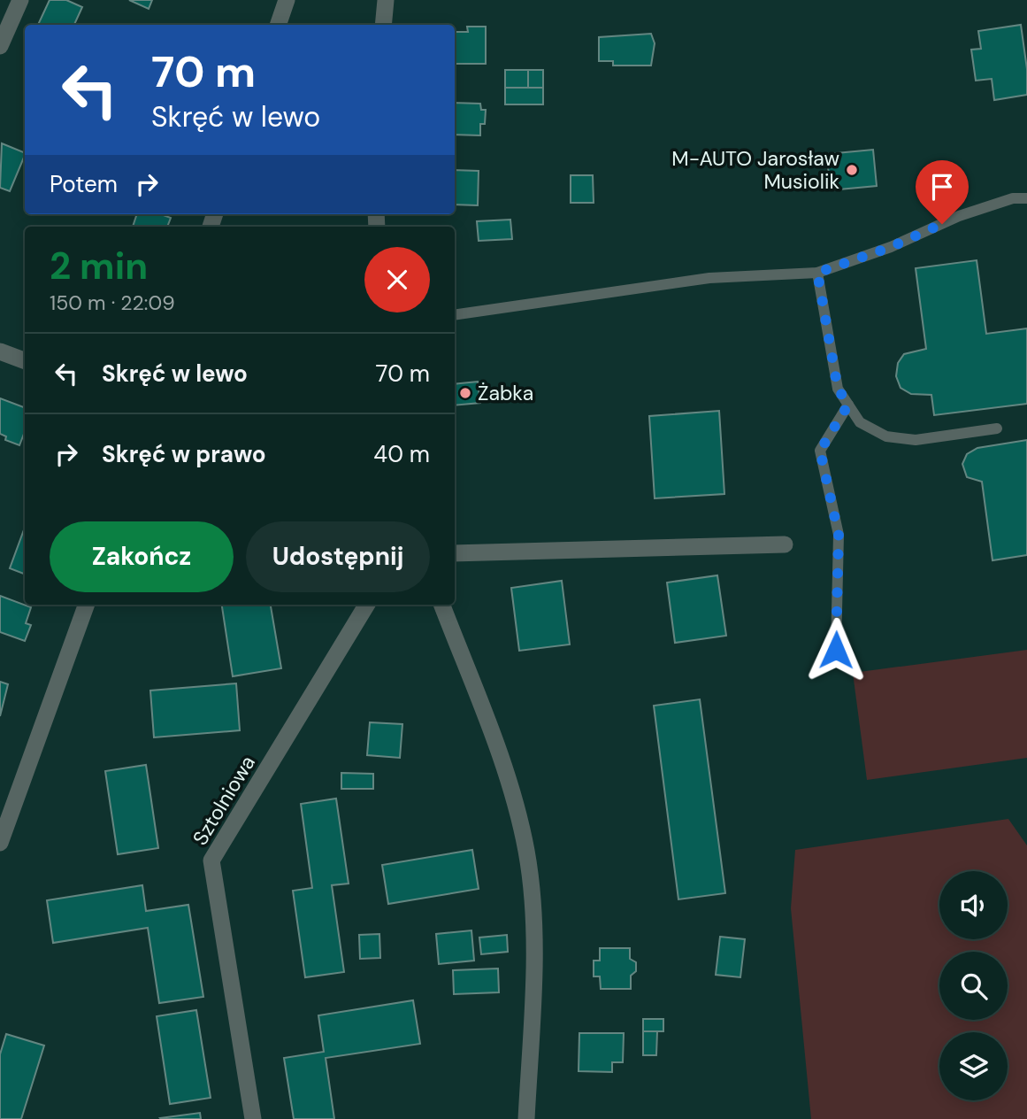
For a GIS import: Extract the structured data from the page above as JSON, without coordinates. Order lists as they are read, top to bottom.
{
  "streets": {
    "street": ["Sztolniowa"]
  },
  "places": ["M-AUTO Jarosław Musiolik", "Żabka"],
  "page": {
    "turn": ["70 m", "Skręć w lewo"],
    "then": "Potem",
    "heading": ["2 min", "150 m · 22:09"],
    "list": [
      {
        "name": "Skręć w lewo",
        "value": "70 m"
      },
      {
        "name": "Skręć w prawo",
        "value": "40 m"
      }
    ],
    "buttons": ["Zakończ", "Udostępnij"]
  }
}
